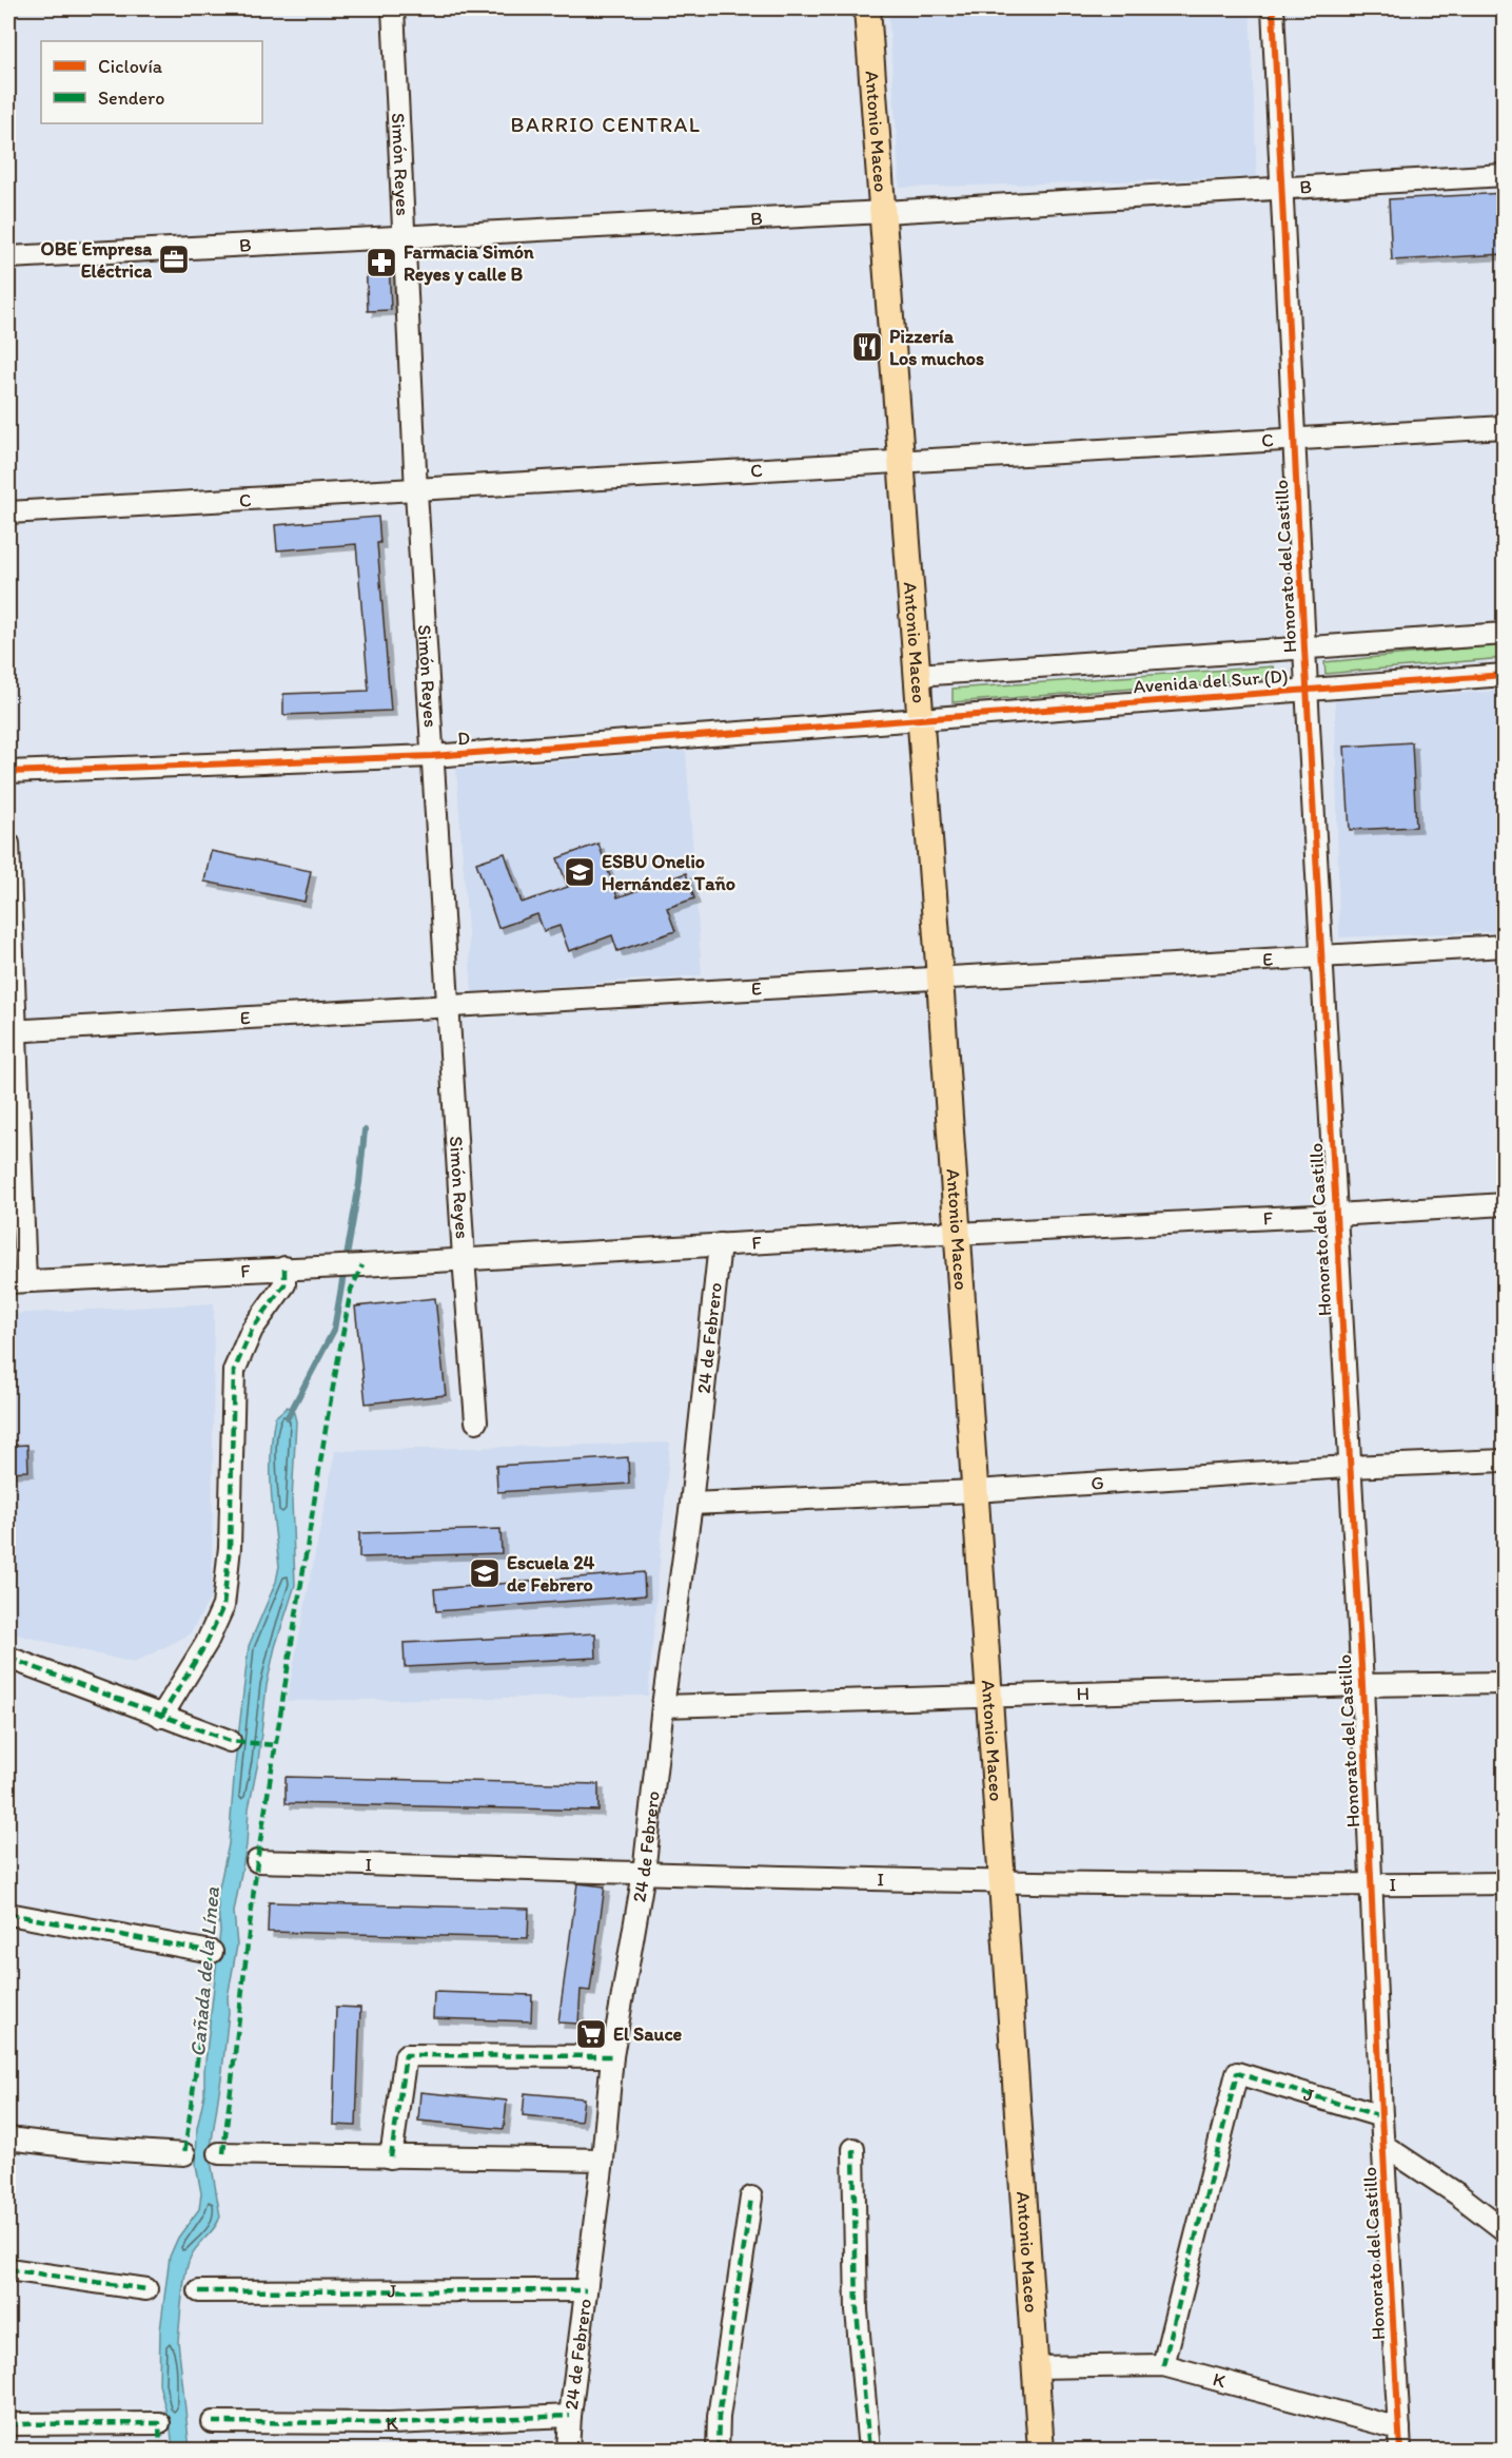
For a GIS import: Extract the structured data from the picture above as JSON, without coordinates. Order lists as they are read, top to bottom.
{
  "streets": {
    "main road": ["Antonio Maceo"],
    "street": [
      "Simón Reyes",
      "B",
      "C",
      "Honorato del Castillo",
      "Avenida del Sur (D)",
      "D",
      "E",
      "F",
      "24 de Febrero",
      "G",
      "H",
      "I",
      "J",
      "K"
    ]
  },
  "crossings": [
    ["Antonio Maceo", "B"],
    ["Antonio Maceo", "C"],
    ["Antonio Maceo", "Avenida del Sur (D)"],
    ["Antonio Maceo", "D"],
    ["Antonio Maceo", "E"],
    ["Antonio Maceo", "F"],
    ["Antonio Maceo", "G"],
    ["Antonio Maceo", "H"],
    ["Antonio Maceo", "I"],
    ["Antonio Maceo", "K"],
    ["Simón Reyes", "B"],
    ["Simón Reyes", "C"],
    ["Simón Reyes", "D"],
    ["Simón Reyes", "E"],
    ["Simón Reyes", "F"],
    ["B", "Honorato del Castillo"],
    ["C", "Honorato del Castillo"],
    ["Honorato del Castillo", "Avenida del Sur (D)"],
    ["Honorato del Castillo", "E"],
    ["Honorato del Castillo", "F"],
    ["Honorato del Castillo", "G"],
    ["Honorato del Castillo", "H"],
    ["Honorato del Castillo", "I"],
    ["Honorato del Castillo", "J"],
    ["Honorato del Castillo", "K"],
    ["Avenida del Sur (D)", "D"],
    ["F", "24 de Febrero"],
    ["24 de Febrero", "G"],
    ["24 de Febrero", "H"],
    ["24 de Febrero", "I"],
    ["24 de Febrero", "J"],
    ["24 de Febrero", "K"],
    ["J", "K"]
  ],
  "districts": ["BARRIO CENTRAL"],
  "water": ["Cañada de la Línea"],
  "places": {
    "office": ["OBE Empresa Eléctrica"],
    "pharmacy": ["Farmacia Simón Reyes y calle B"],
    "restaurant": ["Pizzería Los muchos"],
    "school or university": ["ESBU Onelio Hernández Taño", "Escuela 24 de Febrero"],
    "supermarket": ["El Sauce"]
  },
  "legend": ["Ciclovía", "Sendero"]
}
